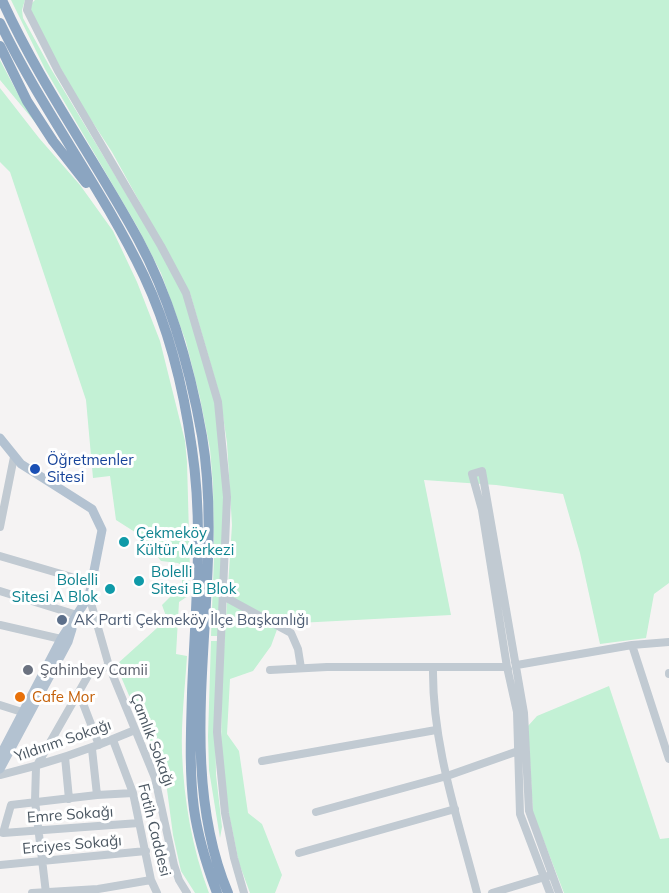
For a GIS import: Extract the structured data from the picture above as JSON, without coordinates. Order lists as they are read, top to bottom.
{
  "streets": {
    "street": [
      "Çamlık Sokağı",
      "Yıldırım Sokağı",
      "Emre Sokağı",
      "Fatih Caddesi",
      "Erciyes Sokağı"
    ]
  },
  "crossings": [
    ["Çamlık Sokağı", "Yıldırım Sokağı"],
    ["Yıldırım Sokağı", "Fatih Caddesi"],
    ["Emre Sokağı", "Fatih Caddesi"],
    ["Fatih Caddesi", "Erciyes Sokağı"]
  ],
  "places": [
    "Öğretmenler Sitesi",
    "Çekmeköy Kültür Merkezi",
    "Bolelli Sitesi B Blok",
    "Bolelli Sitesi A Blok",
    "AK Parti Çekmeköy İlçe Başkanlığı",
    "Şahinbey Camii",
    "Cafe Mor"
  ]
}
